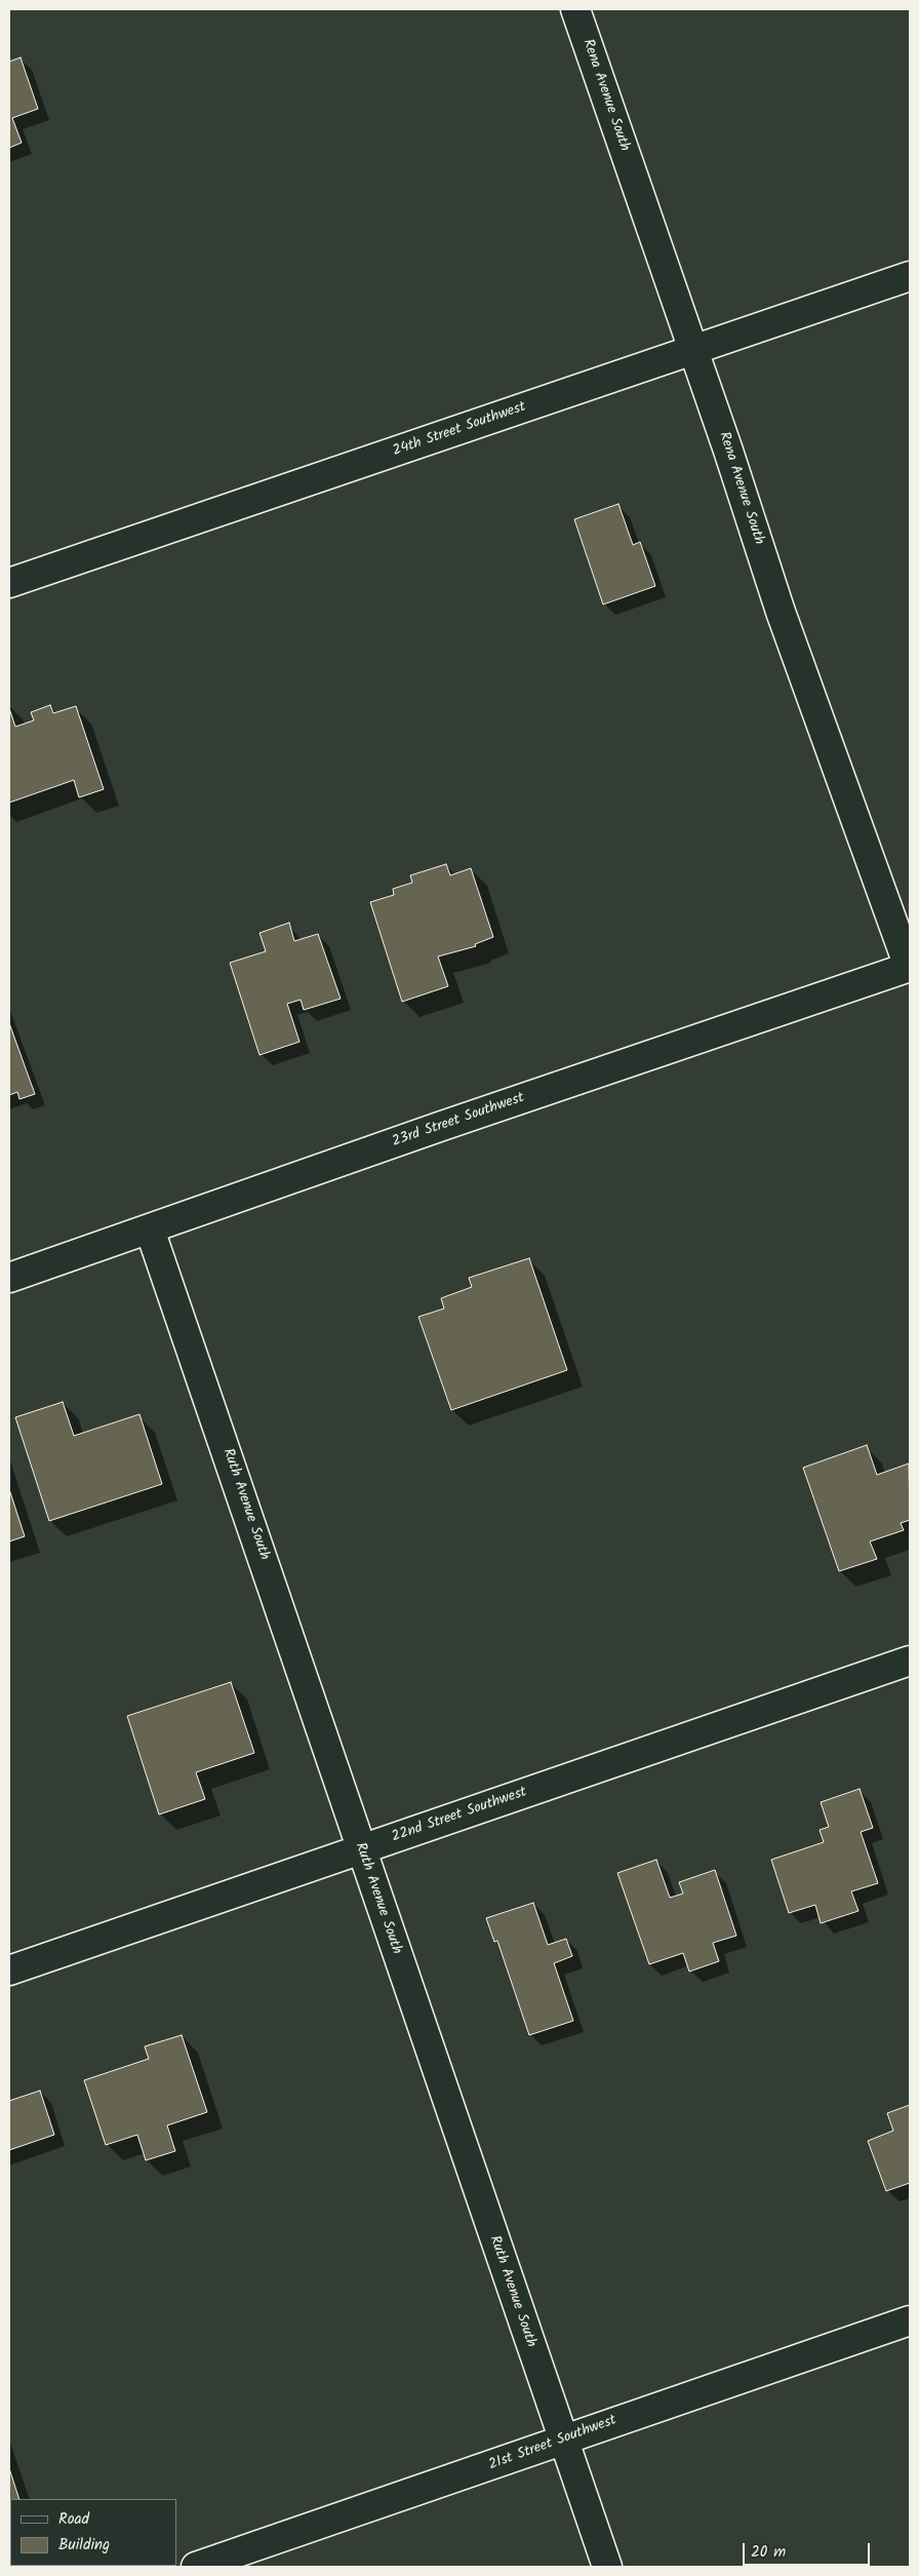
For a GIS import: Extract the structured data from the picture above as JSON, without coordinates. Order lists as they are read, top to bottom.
{
  "streets": {
    "street": [
      "Rena Avenue South",
      "24th Street Southwest",
      "23rd Street Southwest",
      "Ruth Avenue South",
      "22nd Street Southwest",
      "21st Street Southwest"
    ]
  },
  "crossings": [
    ["Rena Avenue South", "24th Street Southwest"],
    ["Rena Avenue South", "23rd Street Southwest"],
    ["23rd Street Southwest", "Ruth Avenue South"],
    ["Ruth Avenue South", "22nd Street Southwest"],
    ["Ruth Avenue South", "21st Street Southwest"]
  ],
  "legend": ["Road", "Building"],
  "scale_bar": "20 m"
}
